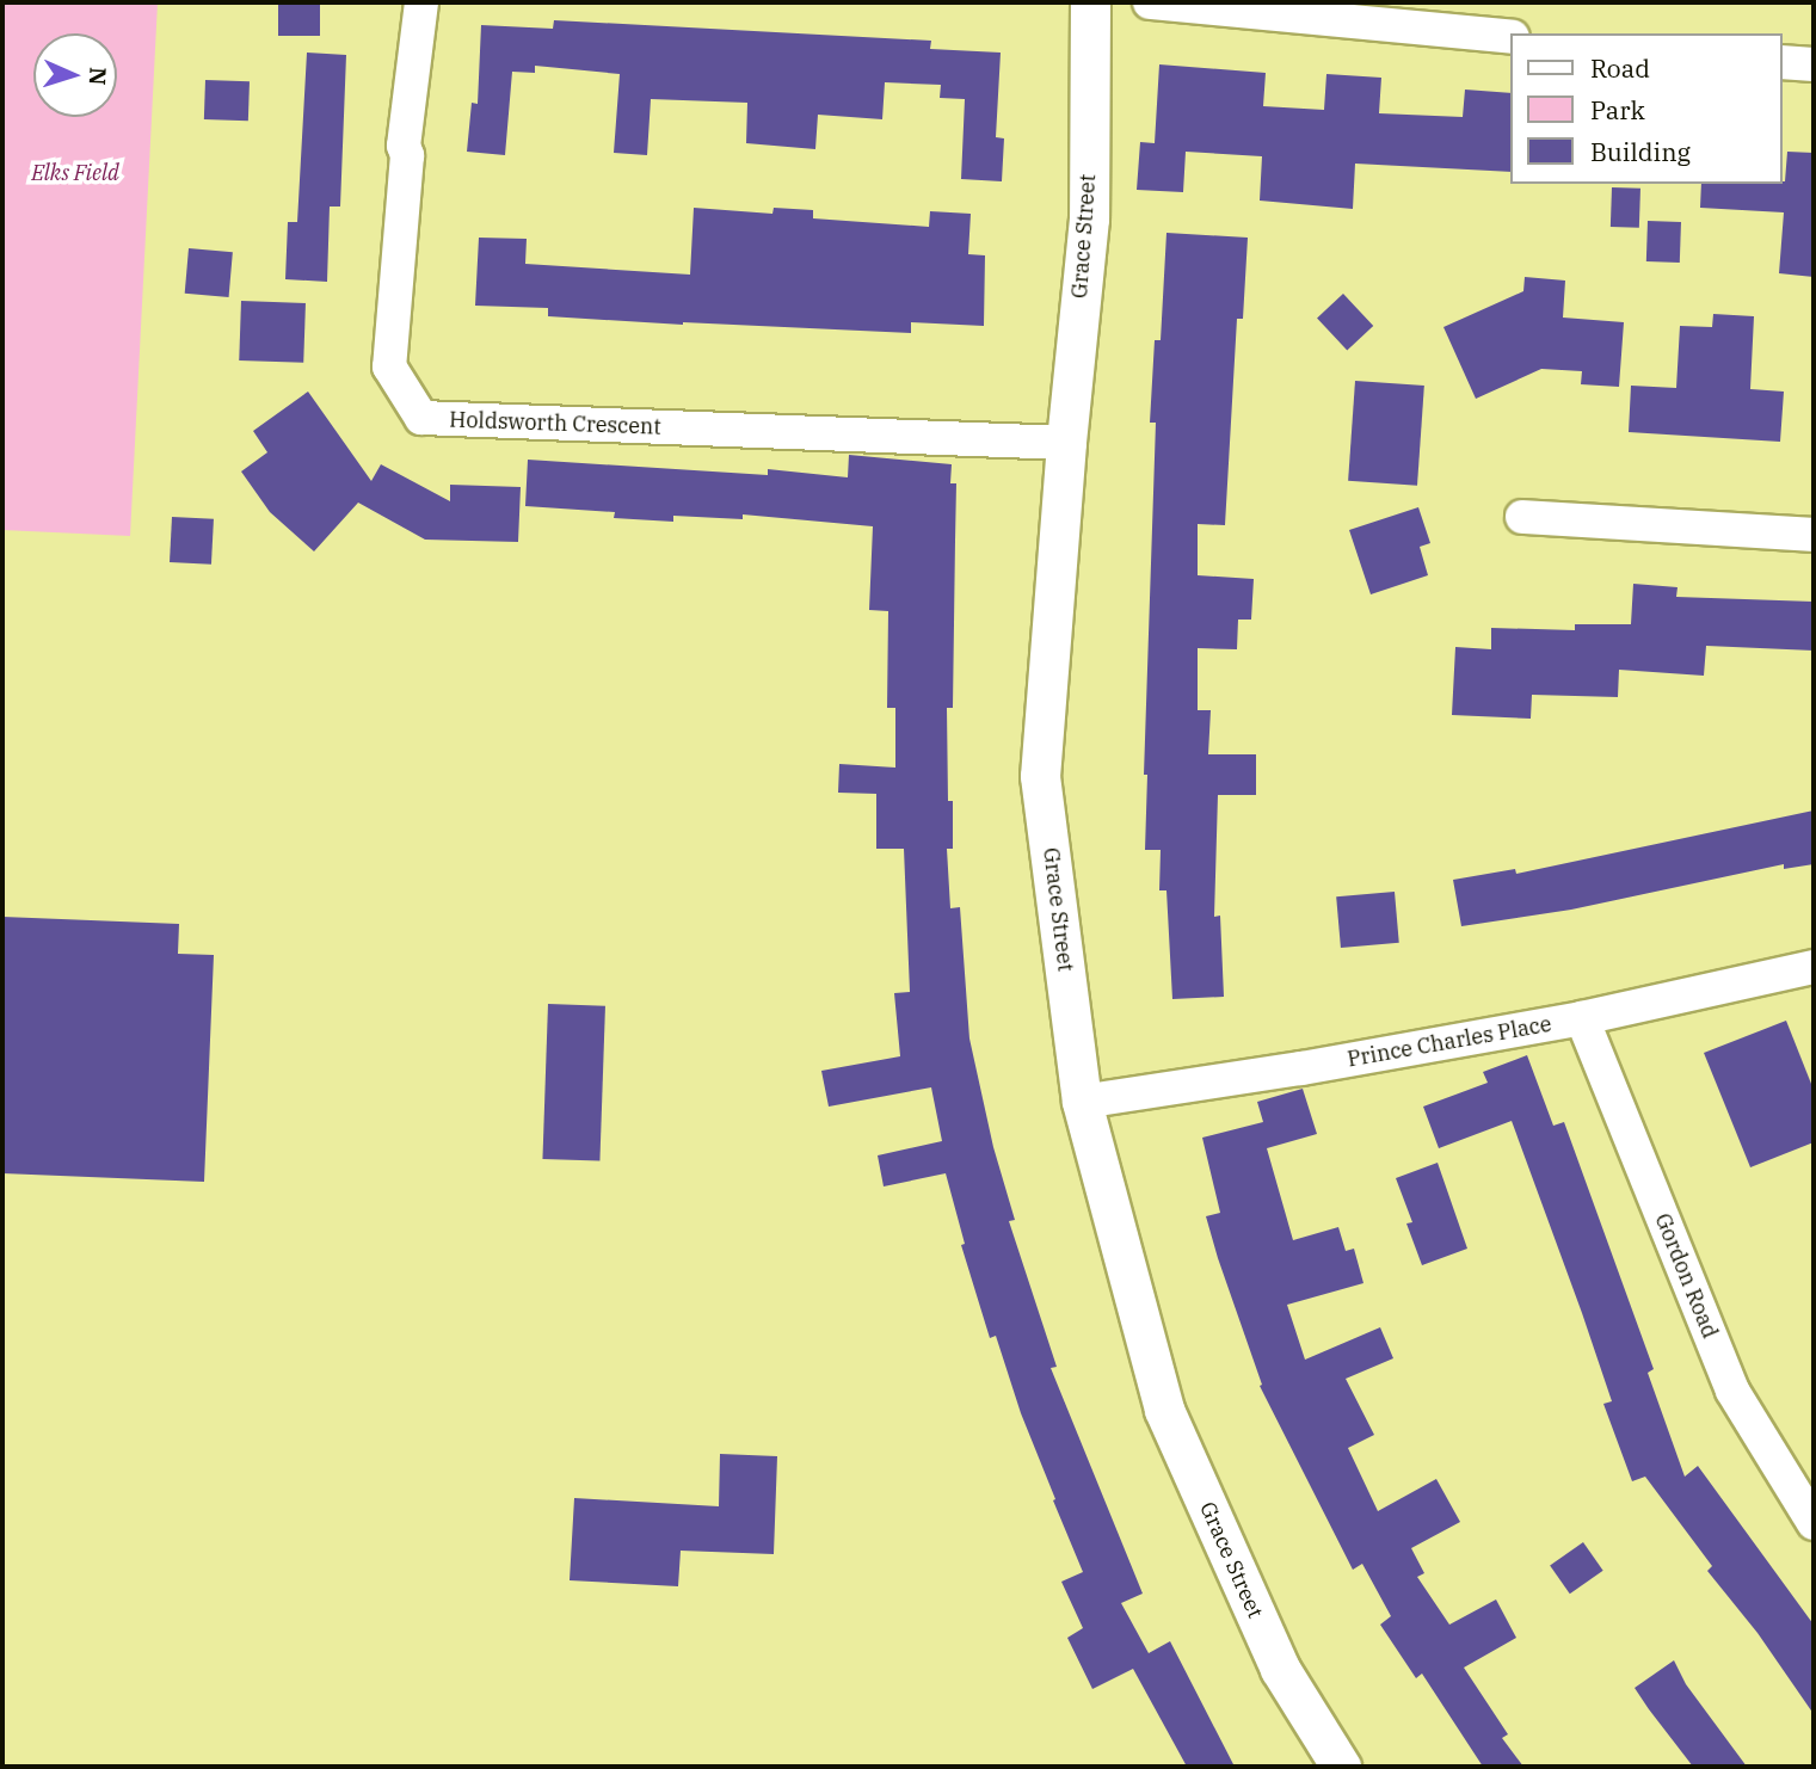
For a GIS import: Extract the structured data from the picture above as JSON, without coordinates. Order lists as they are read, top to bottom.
{
  "streets": {
    "street": [
      "Grace Street",
      "Holdsworth Crescent",
      "Prince Charles Place",
      "Gordon Road"
    ]
  },
  "crossings": [
    ["Grace Street", "Holdsworth Crescent"],
    ["Grace Street", "Prince Charles Place"],
    ["Prince Charles Place", "Gordon Road"]
  ],
  "parks": ["Elks Field"],
  "legend": ["Road", "Park", "Building"],
  "north": "right"
}
